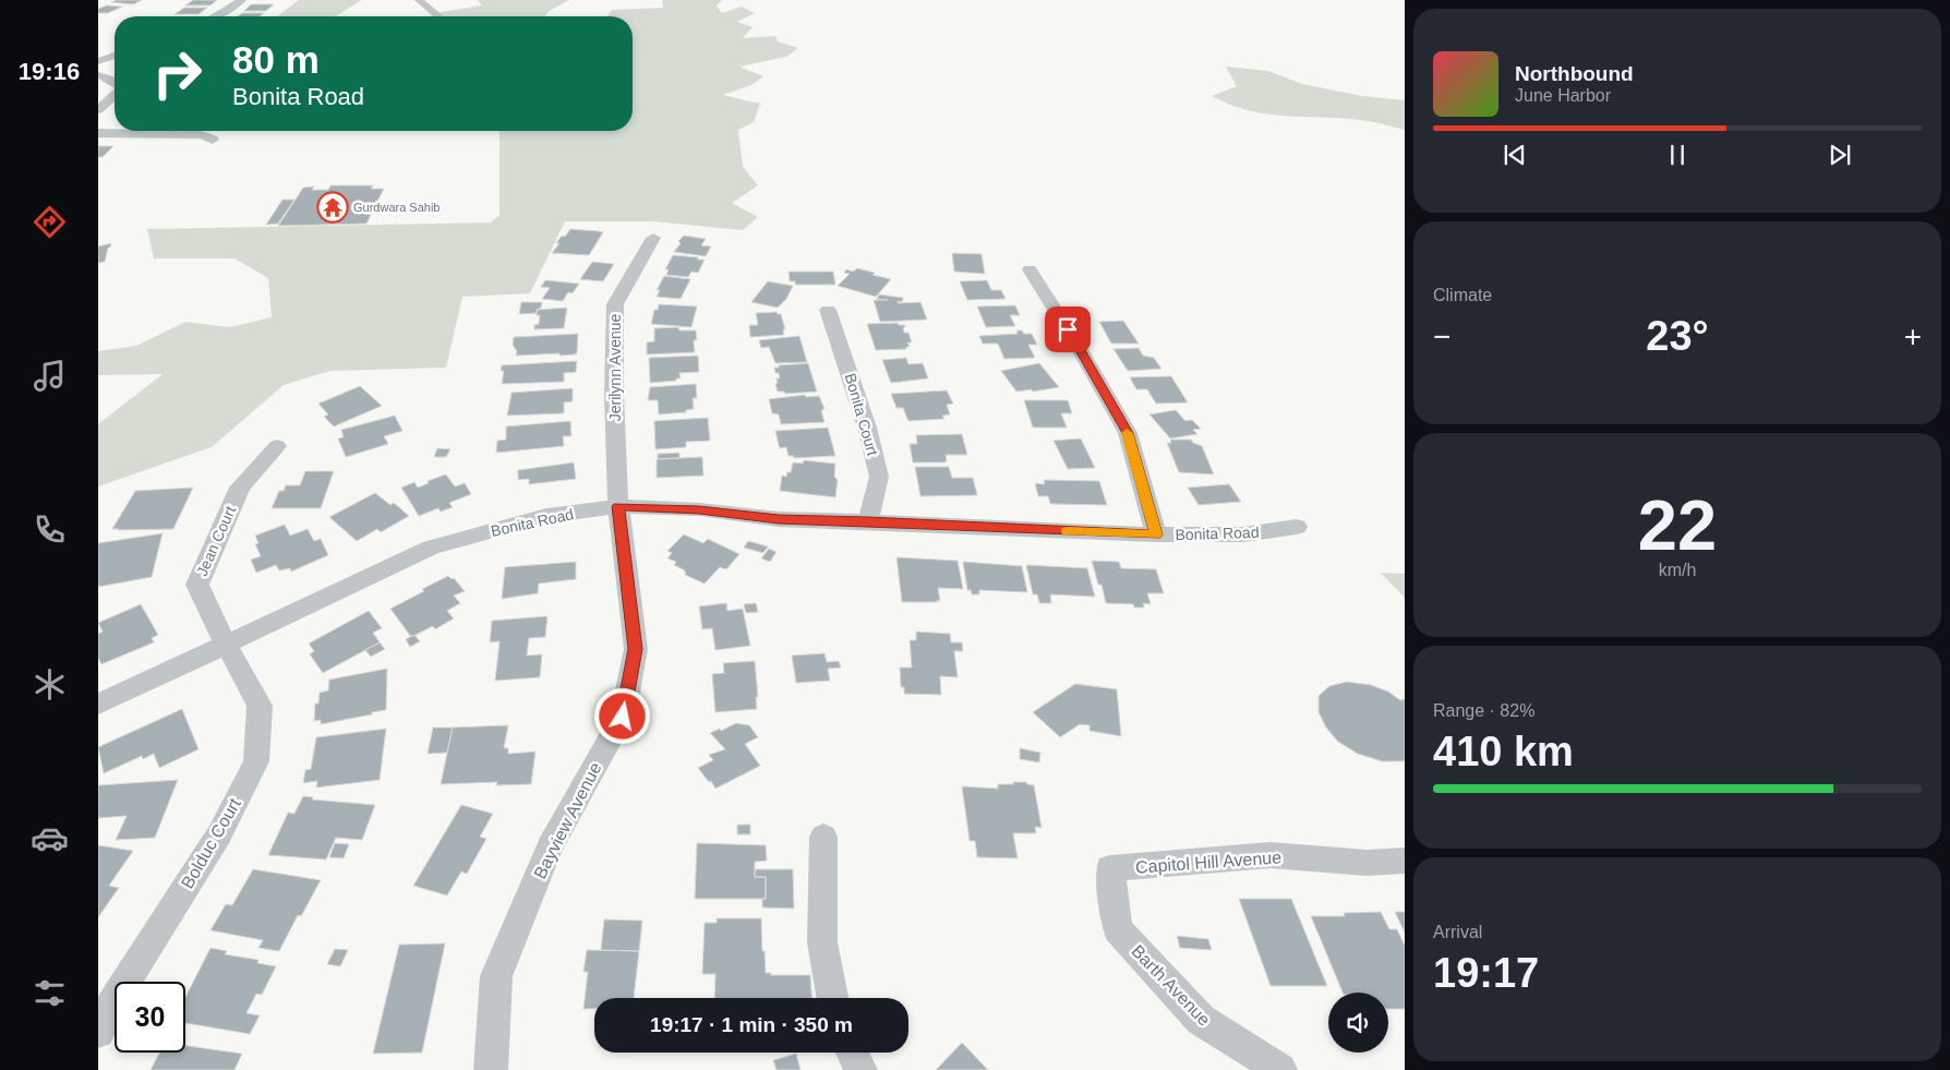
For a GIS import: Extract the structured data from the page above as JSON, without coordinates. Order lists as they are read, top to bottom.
{
  "streets": {
    "street": [
      "Jerilynn Avenue",
      "Bonita Court",
      "Bonita Road",
      "Jean Court",
      "Bayview Avenue",
      "Bolduc Court",
      "Capitol Hill Avenue",
      "Barth Avenue"
    ]
  },
  "crossings": [
    ["Jerilynn Avenue", "Bonita Road"],
    ["Jerilynn Avenue", "Bayview Avenue"],
    ["Bonita Court", "Bonita Road"],
    ["Bonita Road", "Jean Court"],
    ["Bonita Road", "Bayview Avenue"],
    ["Bonita Road", "Bolduc Court"],
    ["Jean Court", "Bolduc Court"],
    ["Capitol Hill Avenue", "Barth Avenue"]
  ],
  "places": {
    "temple": ["Gurdwara Sahib"]
  },
  "page": {
    "tabs": "19:16",
    "turn": ["80 m", "Bonita Road"],
    "song": ["Northbound", "June Harbor"],
    "tile": [
      "Climate",
      ["22", "km/h"],
      ["Range · 82%", "410 km"],
      ["Arrival", "19:17"]
    ],
    "heat": ["−", "23°", "+"],
    "limit": "30",
    "trip": "19:17 · 1 min · 350 m"
  }
}
